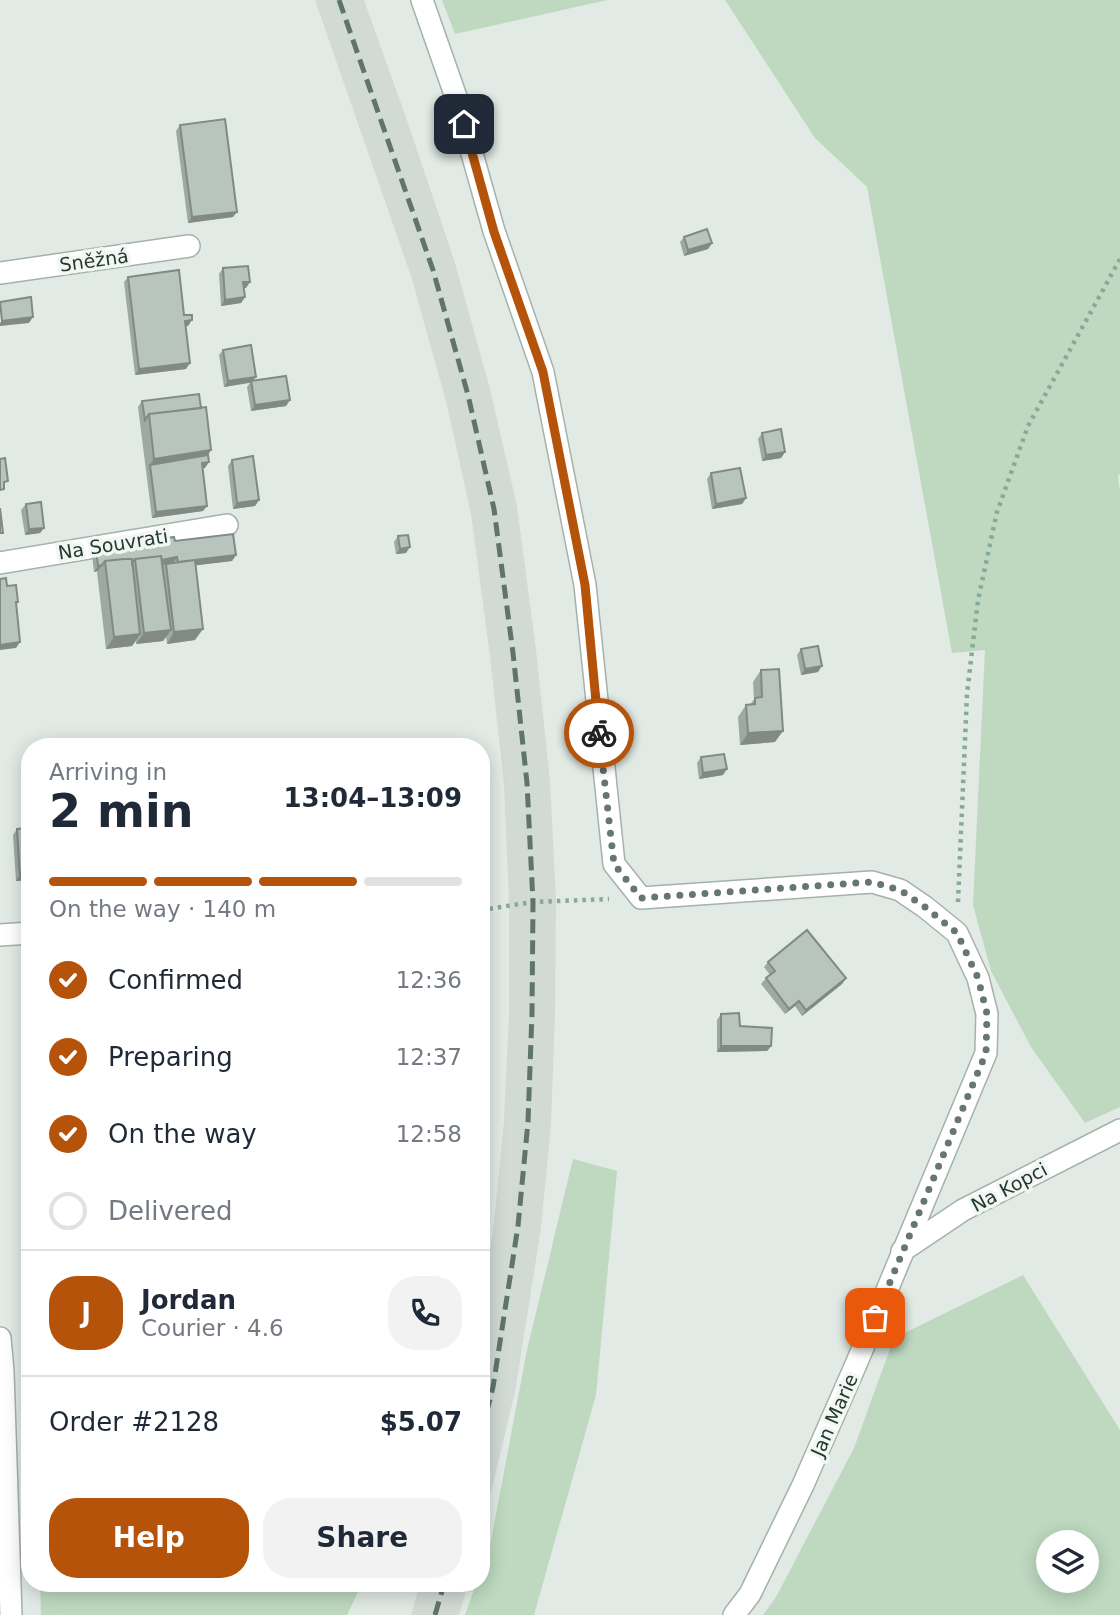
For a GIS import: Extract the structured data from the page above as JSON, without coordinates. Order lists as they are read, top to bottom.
{
  "streets": {
    "street": [
      "Sněžná",
      "Na Souvrati",
      "Na Kopci",
      "Jan Marie"
    ]
  },
  "crossings": [
    ["Na Kopci", "Jan Marie"]
  ],
  "page": {
    "heading": ["2 min", "Arriving in", "13:04–13:09"],
    "panel": [
      "Jordan",
      "Courier · 4.6",
      "Order #2128",
      "$5.07"
    ],
    "bar": "On the way · 140 m",
    "list": [
      ["Confirmed", "12:36"],
      ["Preparing", "12:37"],
      ["On the way", "12:58"],
      "Delivered"
    ],
    "round": "J",
    "buttons": ["Help", "Share"]
  }
}
